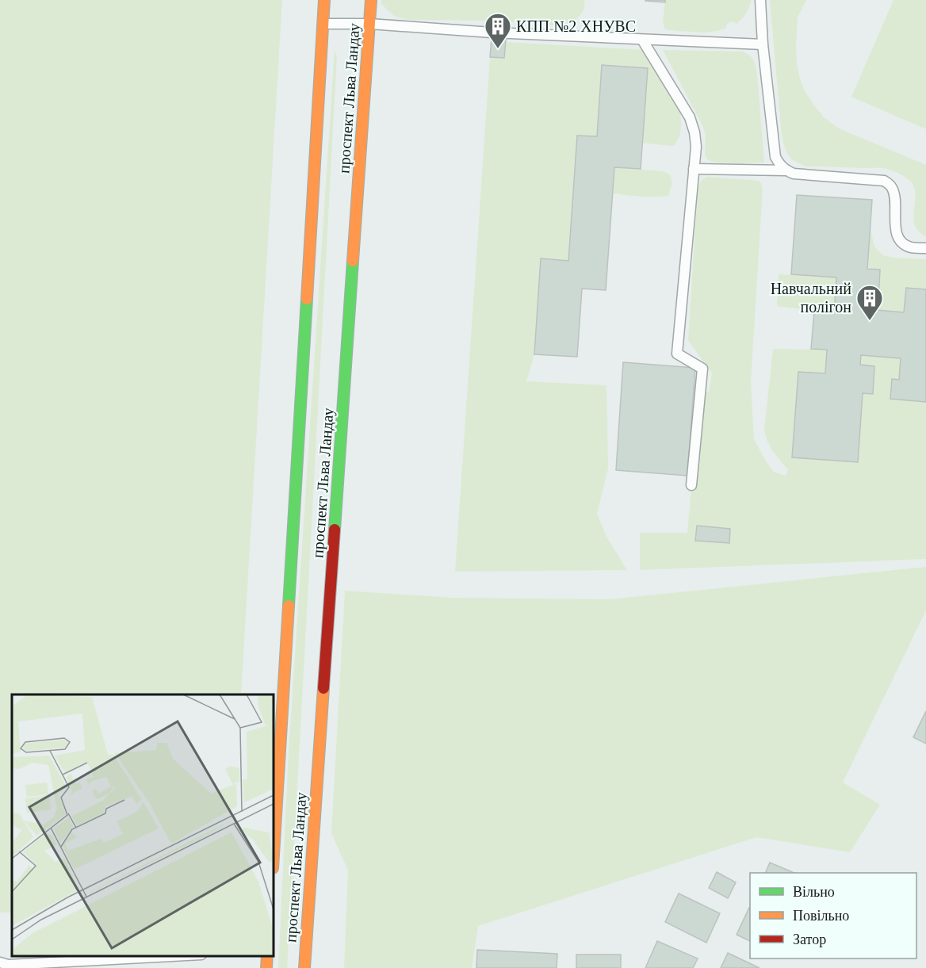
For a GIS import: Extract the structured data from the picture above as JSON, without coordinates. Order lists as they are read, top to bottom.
{
  "streets": {
    "main road": ["проспект Льва Ландау"]
  },
  "places": {
    "building": ["КПП №2 ХНУВС", "Навчальний полігон"]
  },
  "legend": ["Вільно", "Повільно", "Затор"]
}
